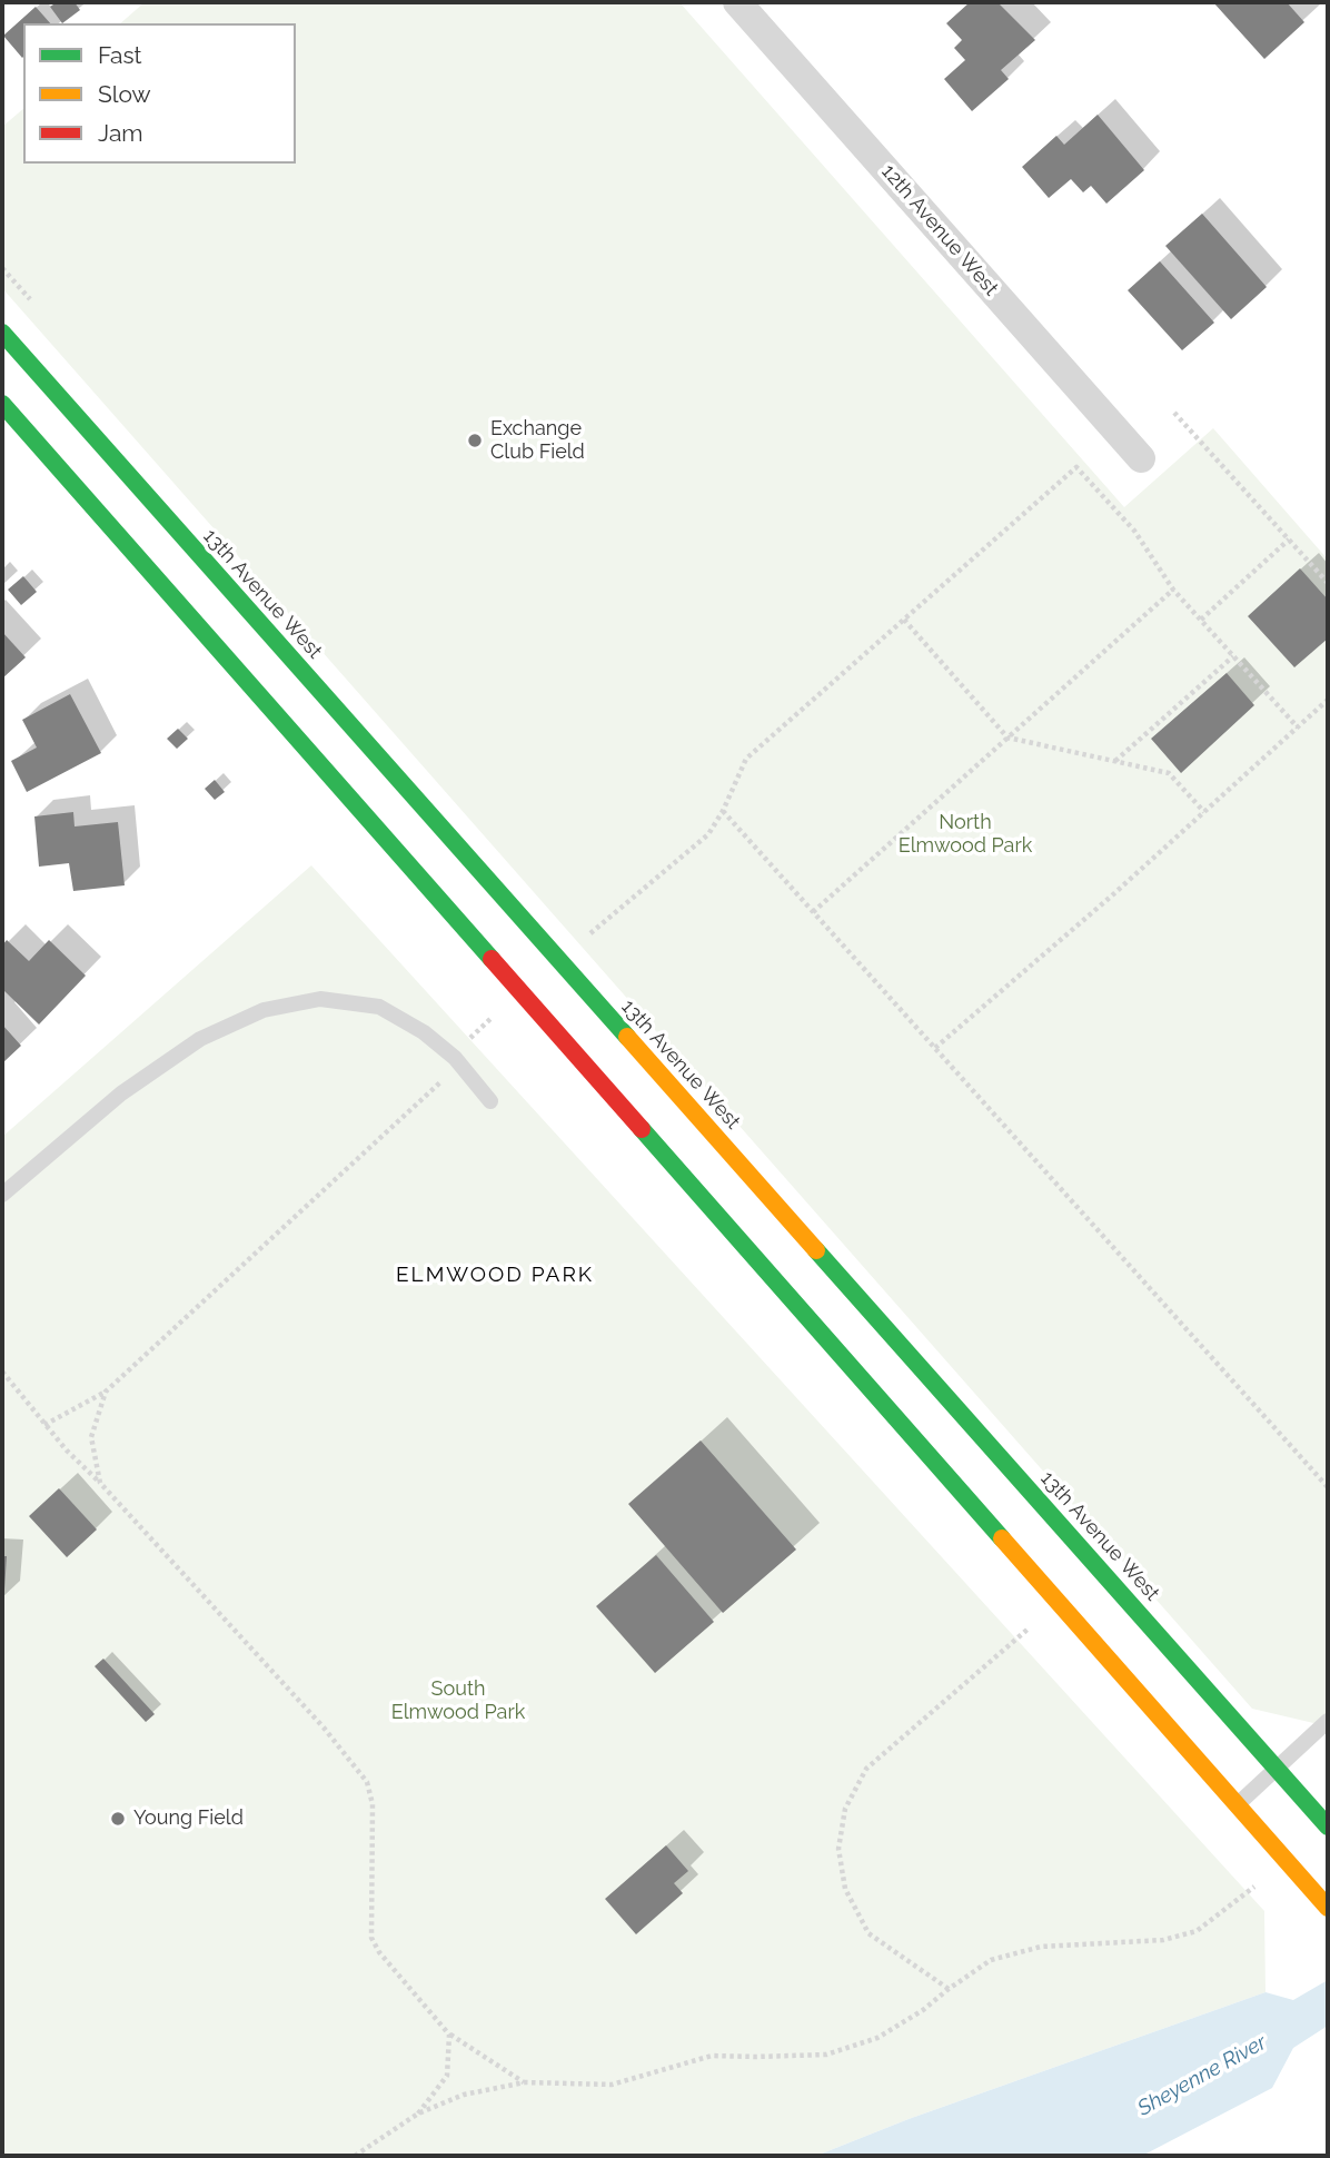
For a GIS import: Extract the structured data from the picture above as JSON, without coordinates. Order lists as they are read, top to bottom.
{
  "streets": {
    "street": ["12th Avenue West", "13th Avenue West"]
  },
  "districts": ["ELMWOOD PARK"],
  "water": ["Sheyenne River"],
  "parks": ["North Elmwood Park", "South Elmwood Park"],
  "places": ["Exchange Club Field", "Young Field"],
  "legend": ["Fast", "Slow", "Jam"]
}
